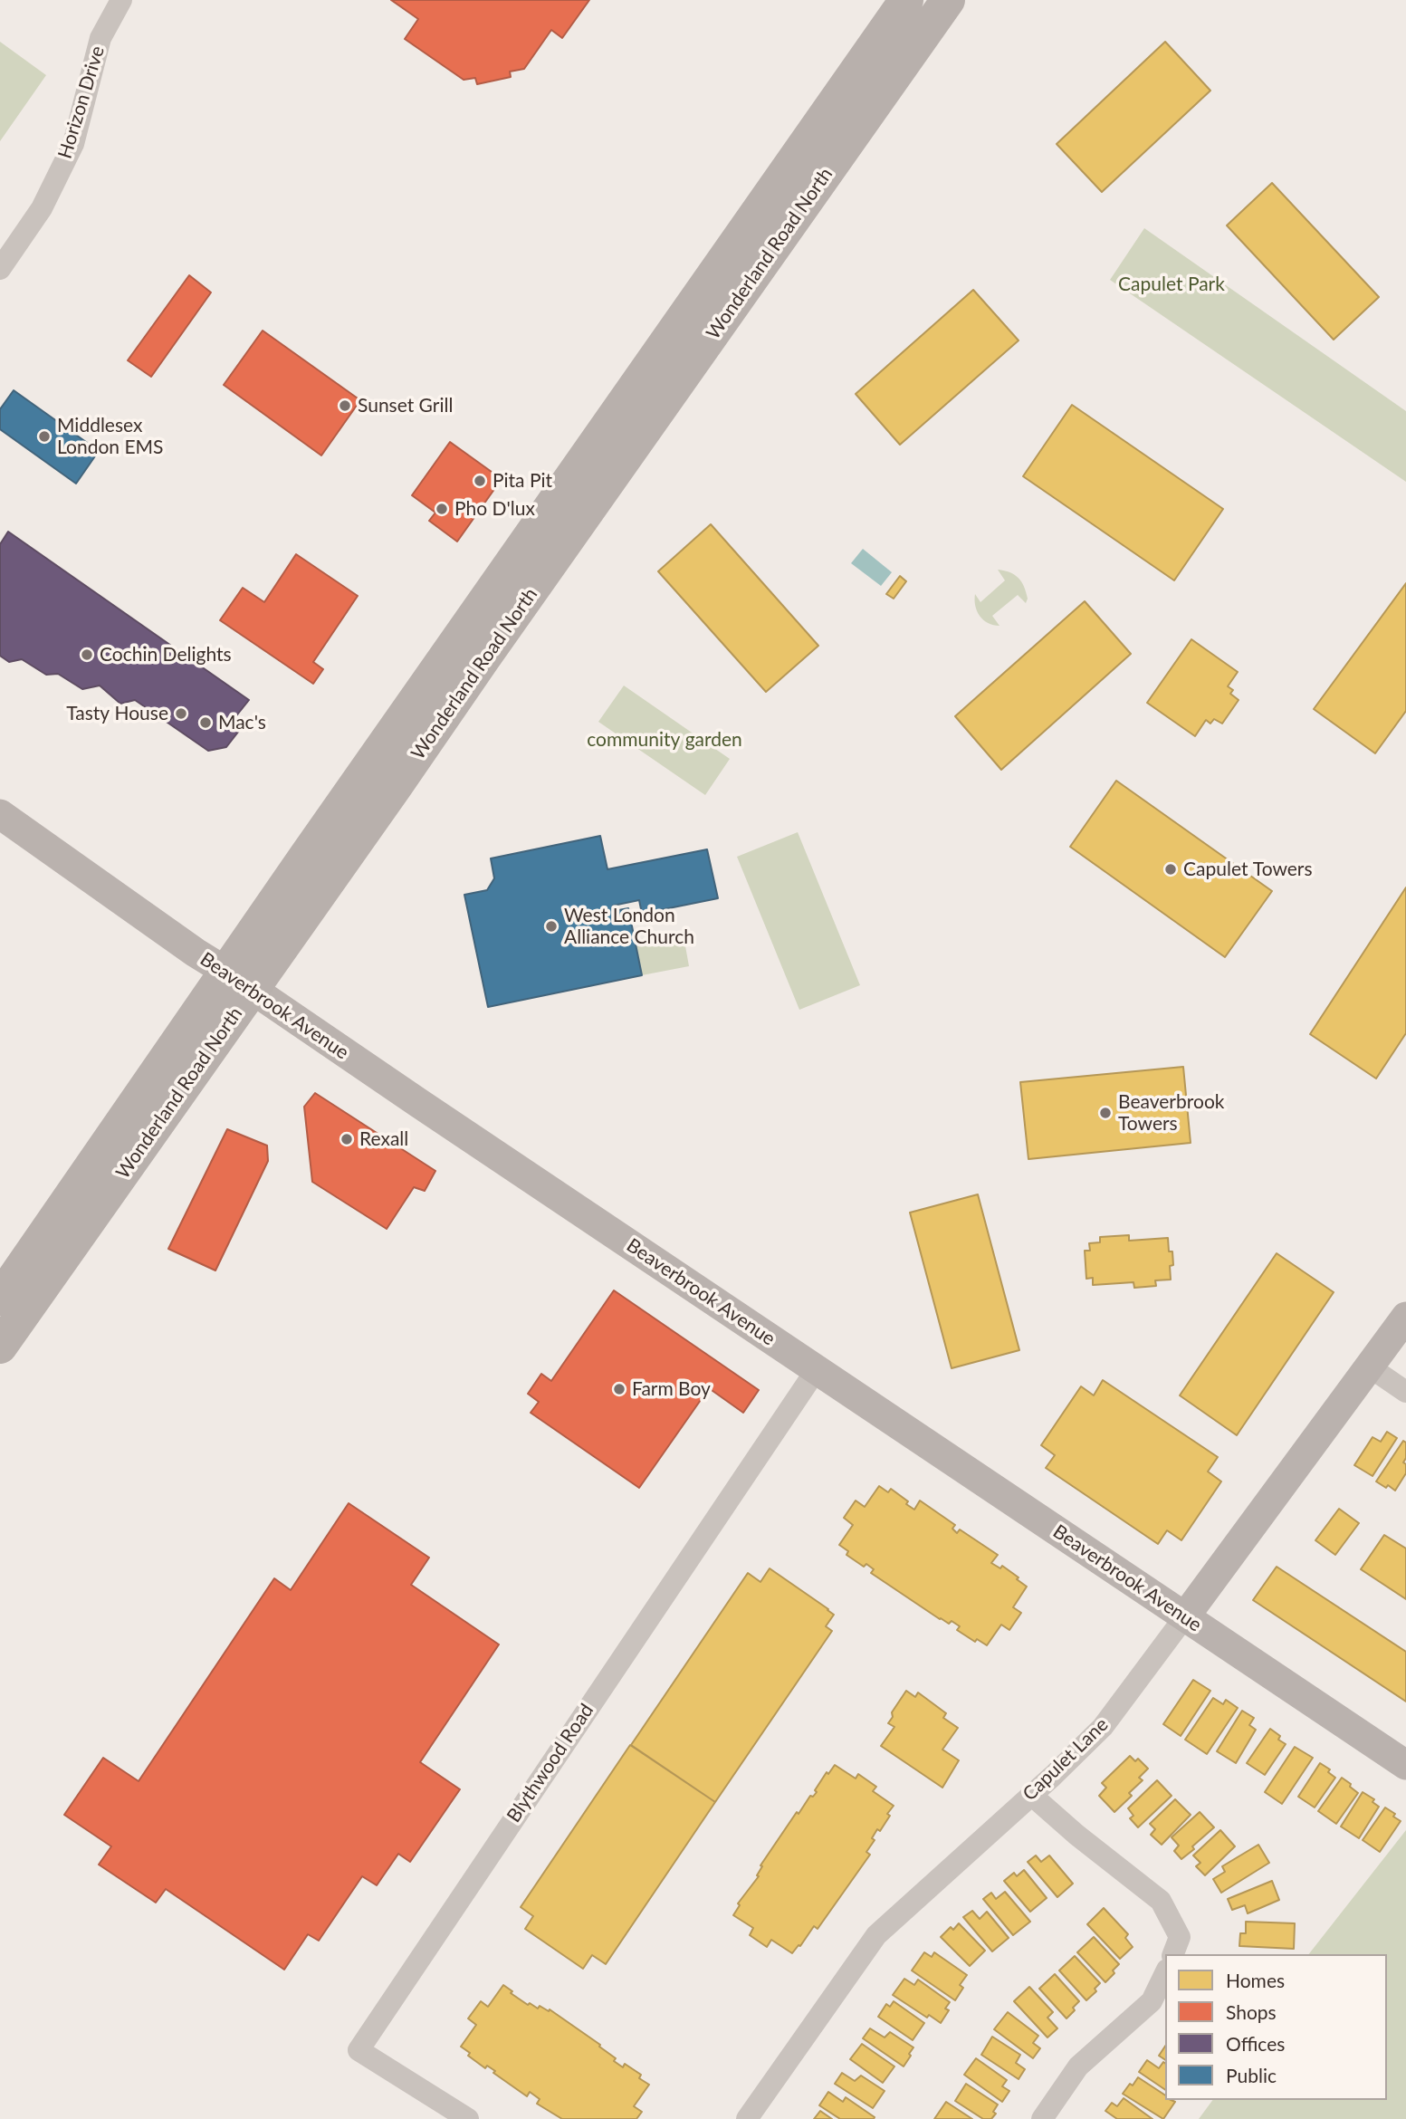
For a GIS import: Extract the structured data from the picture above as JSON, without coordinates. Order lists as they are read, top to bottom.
{
  "streets": {
    "main road": ["Wonderland Road North"],
    "street": [
      "Horizon Drive",
      "Beaverbrook Avenue",
      "Capulet Lane",
      "Blythwood Road"
    ]
  },
  "crossings": [
    ["Wonderland Road North", "Beaverbrook Avenue"],
    ["Beaverbrook Avenue", "Capulet Lane"],
    ["Beaverbrook Avenue", "Blythwood Road"]
  ],
  "parks": ["Capulet Park", "community garden"],
  "places": [
    "Sunset Grill",
    "Middlesex London EMS",
    "Pita Pit",
    "Pho D'lux",
    "Cochin Delights",
    "Tasty House",
    "Mac's",
    "Capulet Towers",
    "West London Alliance Church",
    "Beaverbrook Towers",
    "Rexall",
    "Farm Boy"
  ],
  "legend": [
    "Homes",
    "Shops",
    "Offices",
    "Public"
  ]
}
